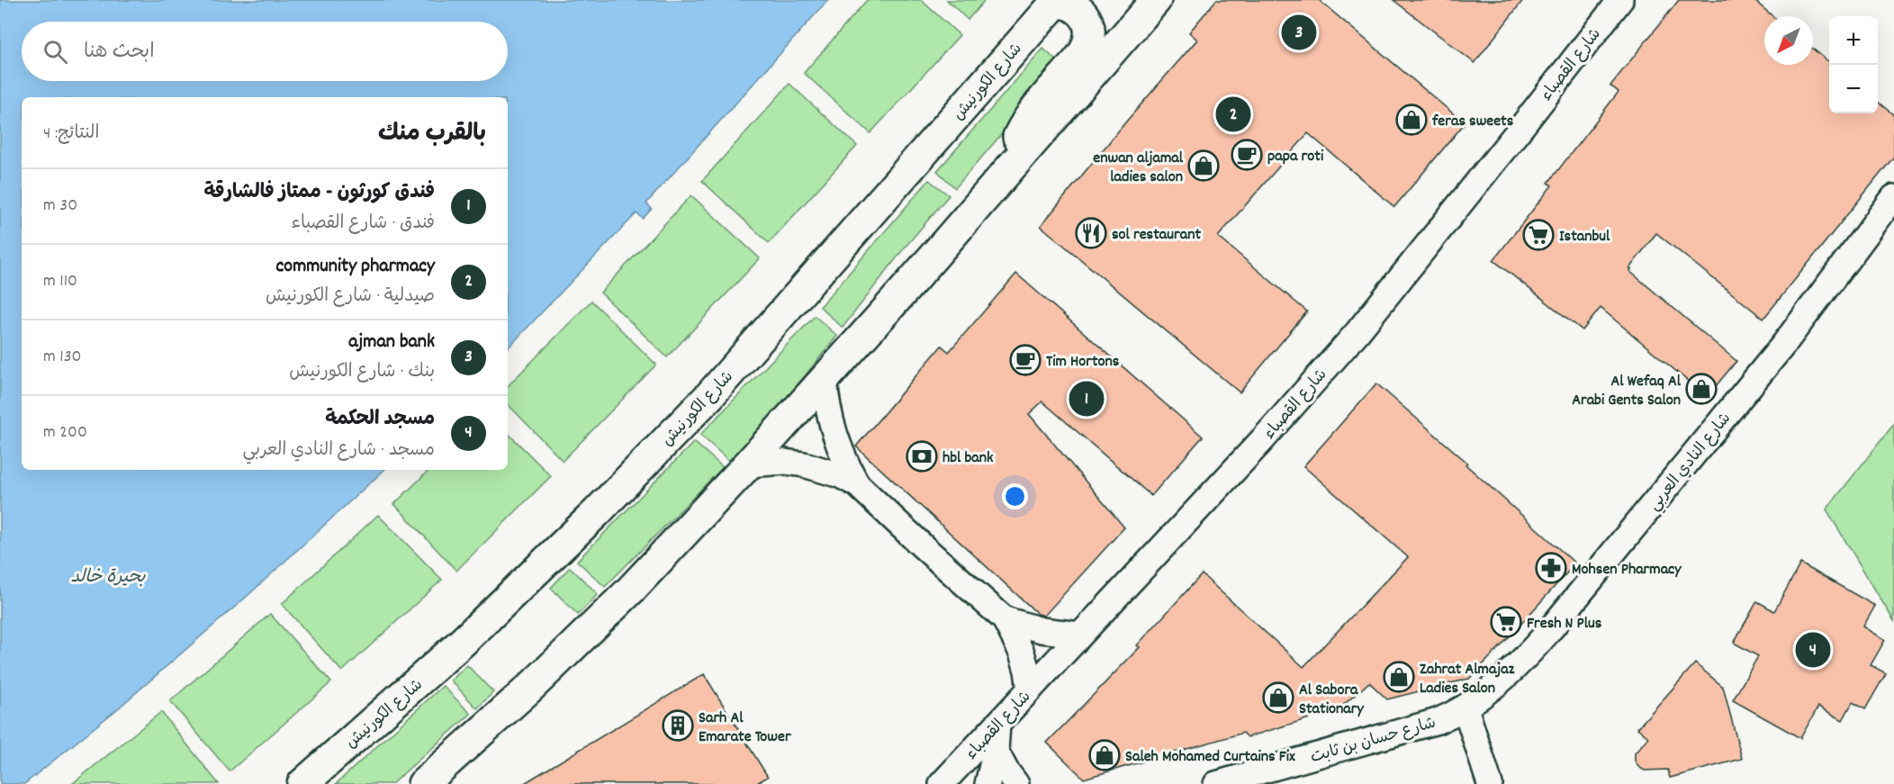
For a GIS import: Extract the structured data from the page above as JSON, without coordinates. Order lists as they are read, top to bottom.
{
  "streets": {
    "main road": ["شارع الكورنيش"],
    "street": ["شارع القصباء", "شارع النادي العربي", "شارع حسان بن ثابت"]
  },
  "crossings": [
    ["شارع النادي العربي", "شارع حسان بن ثابت"]
  ],
  "water": ["بحيرة خالد"],
  "places": {
    "shop": [
      "feras sweets",
      "enwan aljamal ladies salon",
      "Al Wefaq Al Arabi Gents Salon",
      "Zahrat Almajaz Ladies Salon",
      "Al Sabora Stationary",
      "Saleh Mohamed Curtains Fix"
    ],
    "cafe": ["papa roti", "Tim Hortons"],
    "restaurant": ["sol restaurant"],
    "supermarket": ["Istanbul", "Fresh N Plus"],
    "bank": ["hbl bank"],
    "pharmacy": ["Mohsen Pharmacy"],
    "building": ["Sarh Al Emarate Tower"]
  },
  "north": "bottom left",
  "page": {
    "pins": [
      "3",
      "2",
      "1",
      "4"
    ],
    "map_buttons": ["+", "−"],
    "search": "ابحث هنا",
    "heading": ["بالقرب منك", "النتائج: 4"],
    "list": [
      {
        "mark": "1",
        "name": "فندق كورثون - ممتاز فالشارقة",
        "note": "فندق · شارع القصباء",
        "value": "30 m"
      },
      {
        "mark": "2",
        "name": "community pharmacy",
        "note": "صيدلية · شارع الكورنيش",
        "value": "110 m"
      },
      {
        "mark": "3",
        "name": "ajman bank",
        "note": "بنك · شارع الكورنيش",
        "value": "130 m"
      },
      {
        "mark": "4",
        "name": "مسجد الحكمة",
        "note": "مسجد · شارع النادي العربي",
        "value": "200 m"
      }
    ]
  }
}
